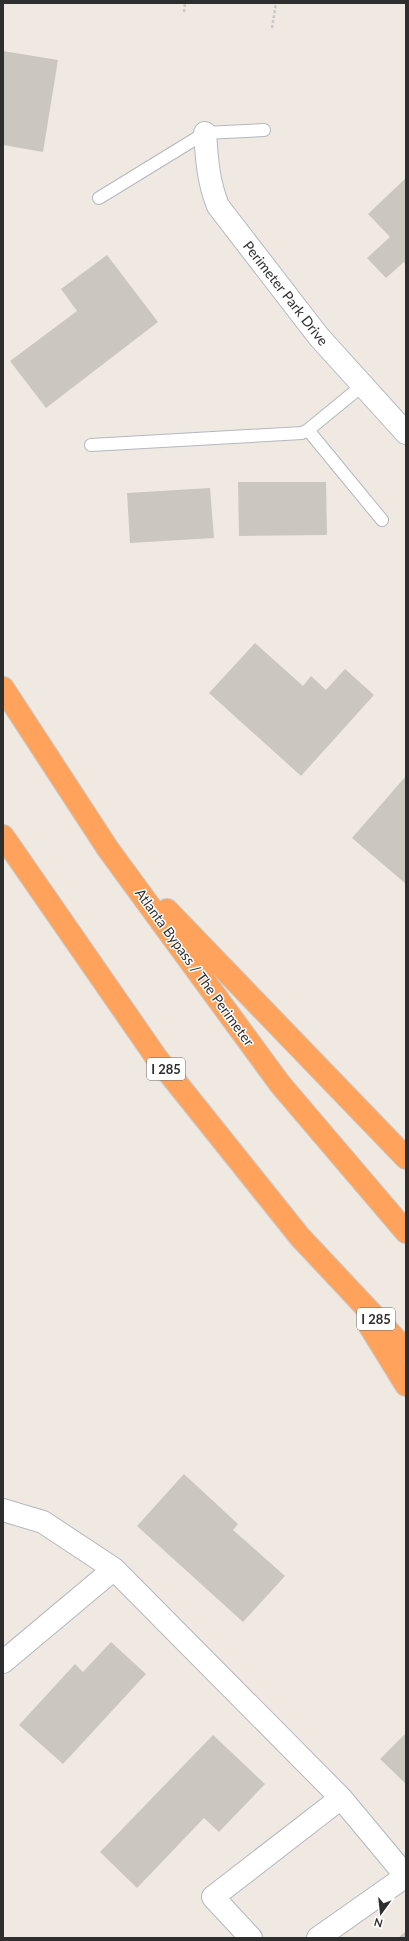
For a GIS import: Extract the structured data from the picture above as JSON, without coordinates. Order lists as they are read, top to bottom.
{
  "streets": {
    "highway": ["Atlanta Bypass / The Perimeter", "I 285"],
    "street": ["Perimeter Park Drive"]
  },
  "north": "bottom"
}
